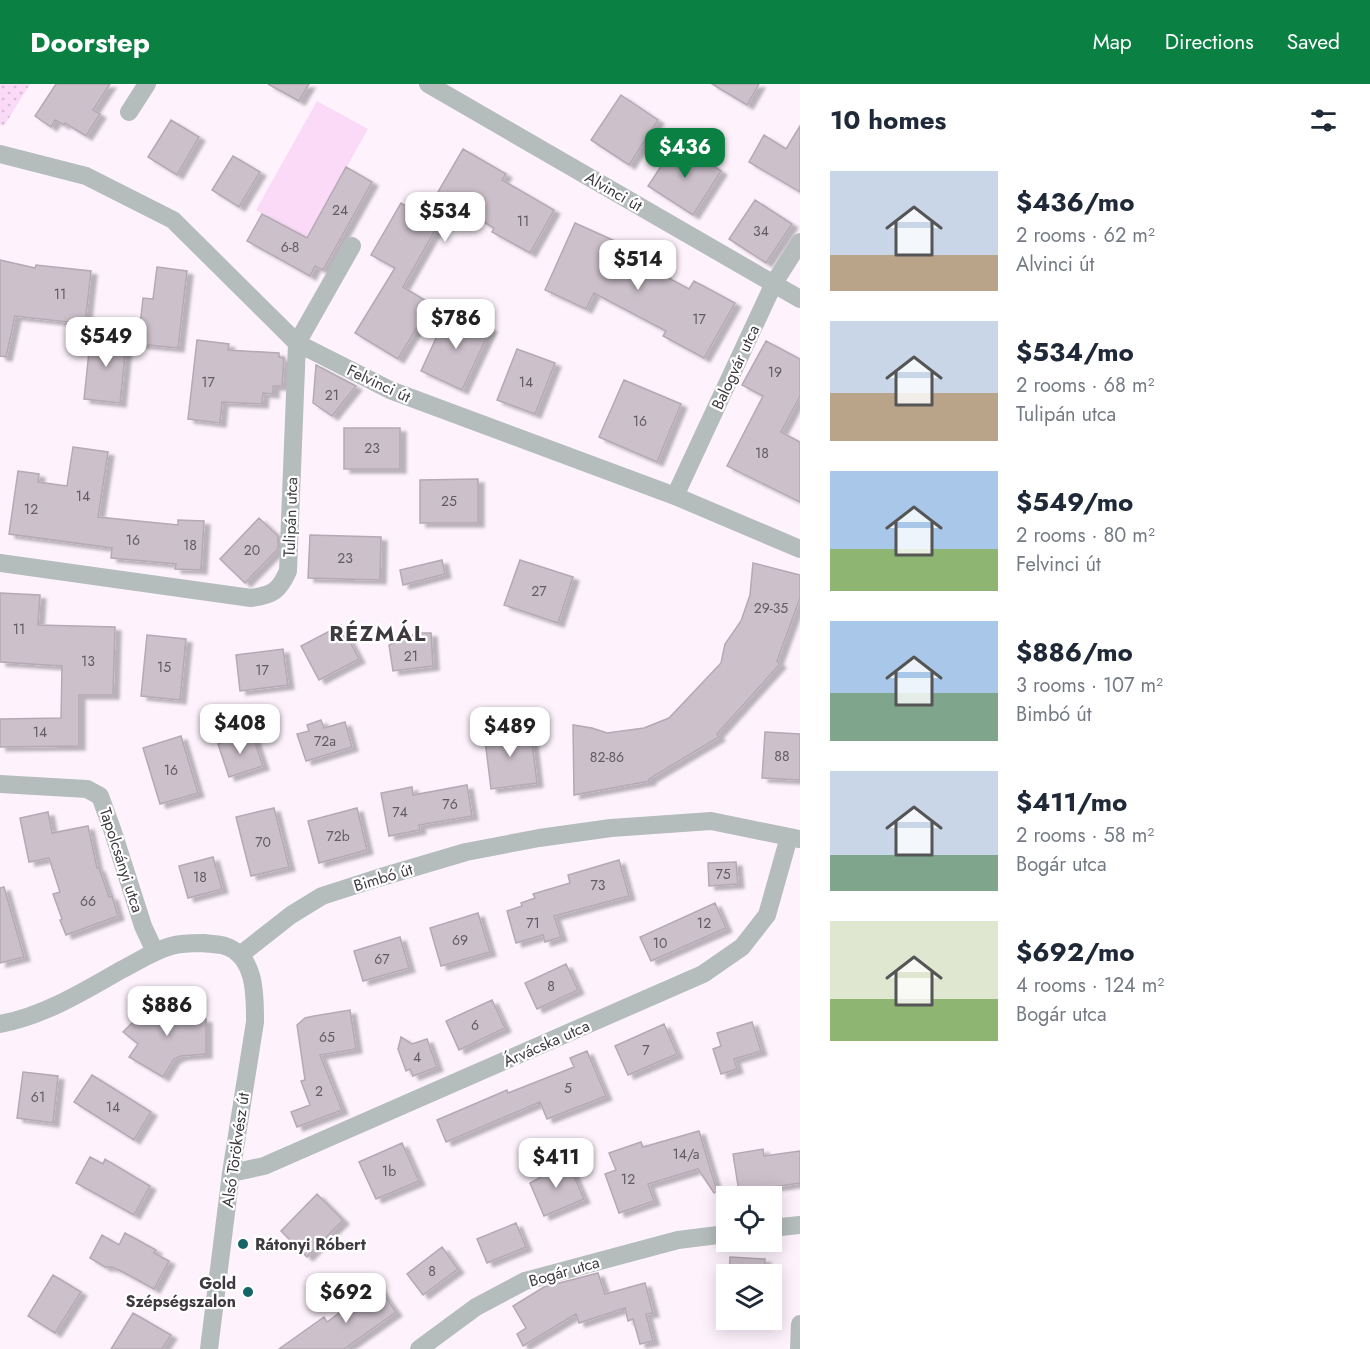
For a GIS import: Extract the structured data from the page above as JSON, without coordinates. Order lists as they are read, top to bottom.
{
  "streets": {
    "street": [
      "Alvinci út",
      "Balogvár utca",
      "Felvinci út",
      "Tulipán utca",
      "Tapolcsányi utca",
      "Bimbó út",
      "Árvácska utca",
      "Alsó Törökvész út",
      "Bogár utca"
    ]
  },
  "crossings": [
    ["Alvinci út", "Balogvár utca"],
    ["Balogvár utca", "Felvinci út"],
    ["Felvinci út", "Tulipán utca"],
    ["Bimbó út", "Árvácska utca"],
    ["Bimbó út", "Alsó Törökvész út"],
    ["Árvácska utca", "Alsó Törökvész út"]
  ],
  "districts": ["RÉZMÁL"],
  "places": ["Rátonyi Róbert", "Gold Szépségszalon"],
  "house_numbers": [
    "24",
    "11",
    "34",
    "6-8",
    "11",
    "17",
    "19",
    "17",
    "14",
    "21",
    "16",
    "23",
    "18",
    "14",
    "25",
    "12",
    "16",
    "18",
    "20",
    "23",
    "27",
    "29-35",
    "11",
    "21",
    "13",
    "15",
    "17",
    "14",
    "72a",
    "88",
    "82-86",
    "16",
    "76",
    "74",
    "72b",
    "70",
    "75",
    "18",
    "73",
    "66",
    "71",
    "12",
    "69",
    "10",
    "67",
    "8",
    "6",
    "65",
    "7",
    "4",
    "5",
    "2",
    "61",
    "14",
    "14/a",
    "1b",
    "12",
    "8"
  ],
  "page": {
    "header": "Doorstep",
    "nav": ["Map", "Directions", "Saved"],
    "heading": "10 homes",
    "price": [
      "$436",
      "$534",
      "$514",
      "$786",
      "$549",
      "$408",
      "$489",
      "$886",
      "$411",
      "$692"
    ],
    "list": [
      {
        "name": "$436/mo",
        "note": "2 rooms · 62 m² · Alvinci út"
      },
      {
        "name": "$534/mo",
        "note": "2 rooms · 68 m² · Tulipán utca"
      },
      {
        "name": "$549/mo",
        "note": "2 rooms · 80 m² · Felvinci út"
      },
      {
        "name": "$886/mo",
        "note": "3 rooms · 107 m² · Bimbó út"
      },
      {
        "name": "$411/mo",
        "note": "2 rooms · 58 m² · Bogár utca"
      },
      {
        "name": "$692/mo",
        "note": "4 rooms · 124 m² · Bogár utca"
      }
    ]
  }
}
